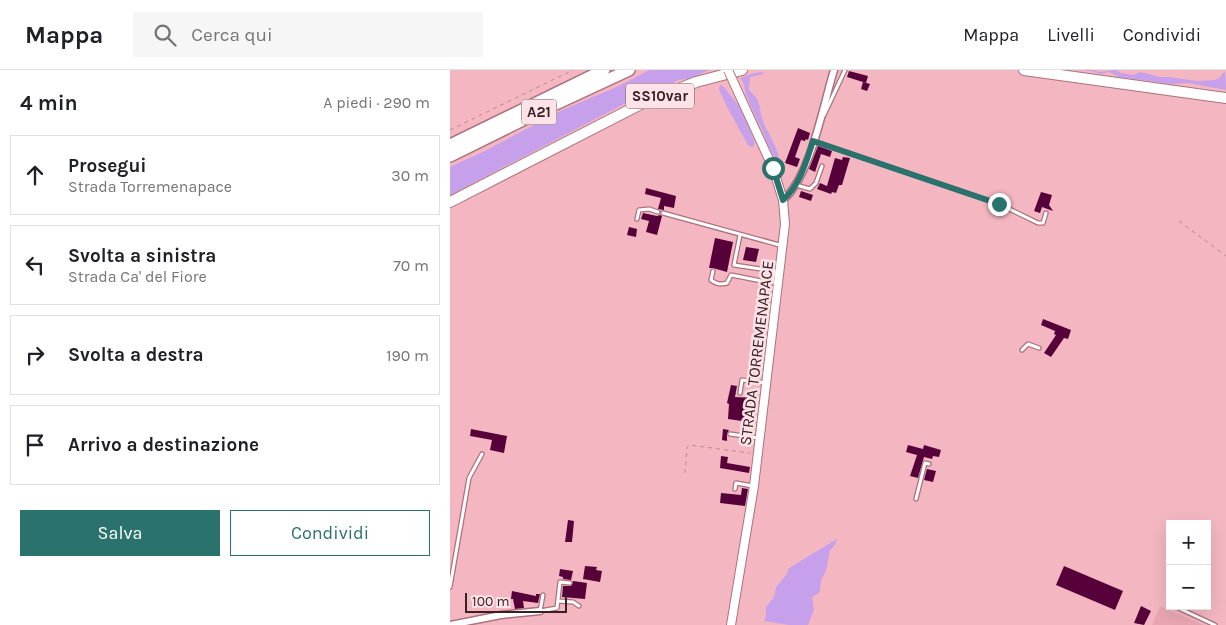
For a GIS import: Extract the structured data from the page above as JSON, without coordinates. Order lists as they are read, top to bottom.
{
  "streets": {
    "highway": ["SS10var", "A21"],
    "street": ["STRADA TORREMENAPACE"]
  },
  "scale_bar": "100 m",
  "page": {
    "header": "Mappa",
    "search": "Cerca qui",
    "nav": ["Mappa", "Livelli", "Condividi"],
    "heading": ["4 min", "A piedi · 290 m"],
    "list": [
      ["Prosegui", "Strada Torremenapace", "30 m"],
      ["Svolta a sinistra", "Strada Ca' del Fiore", "70 m"],
      ["Svolta a destra", "190 m"],
      "Arrivo a destinazione"
    ],
    "buttons": ["Salva", "Condividi"],
    "map_buttons": ["+", "−"],
    "scale": "100 m"
  }
}
